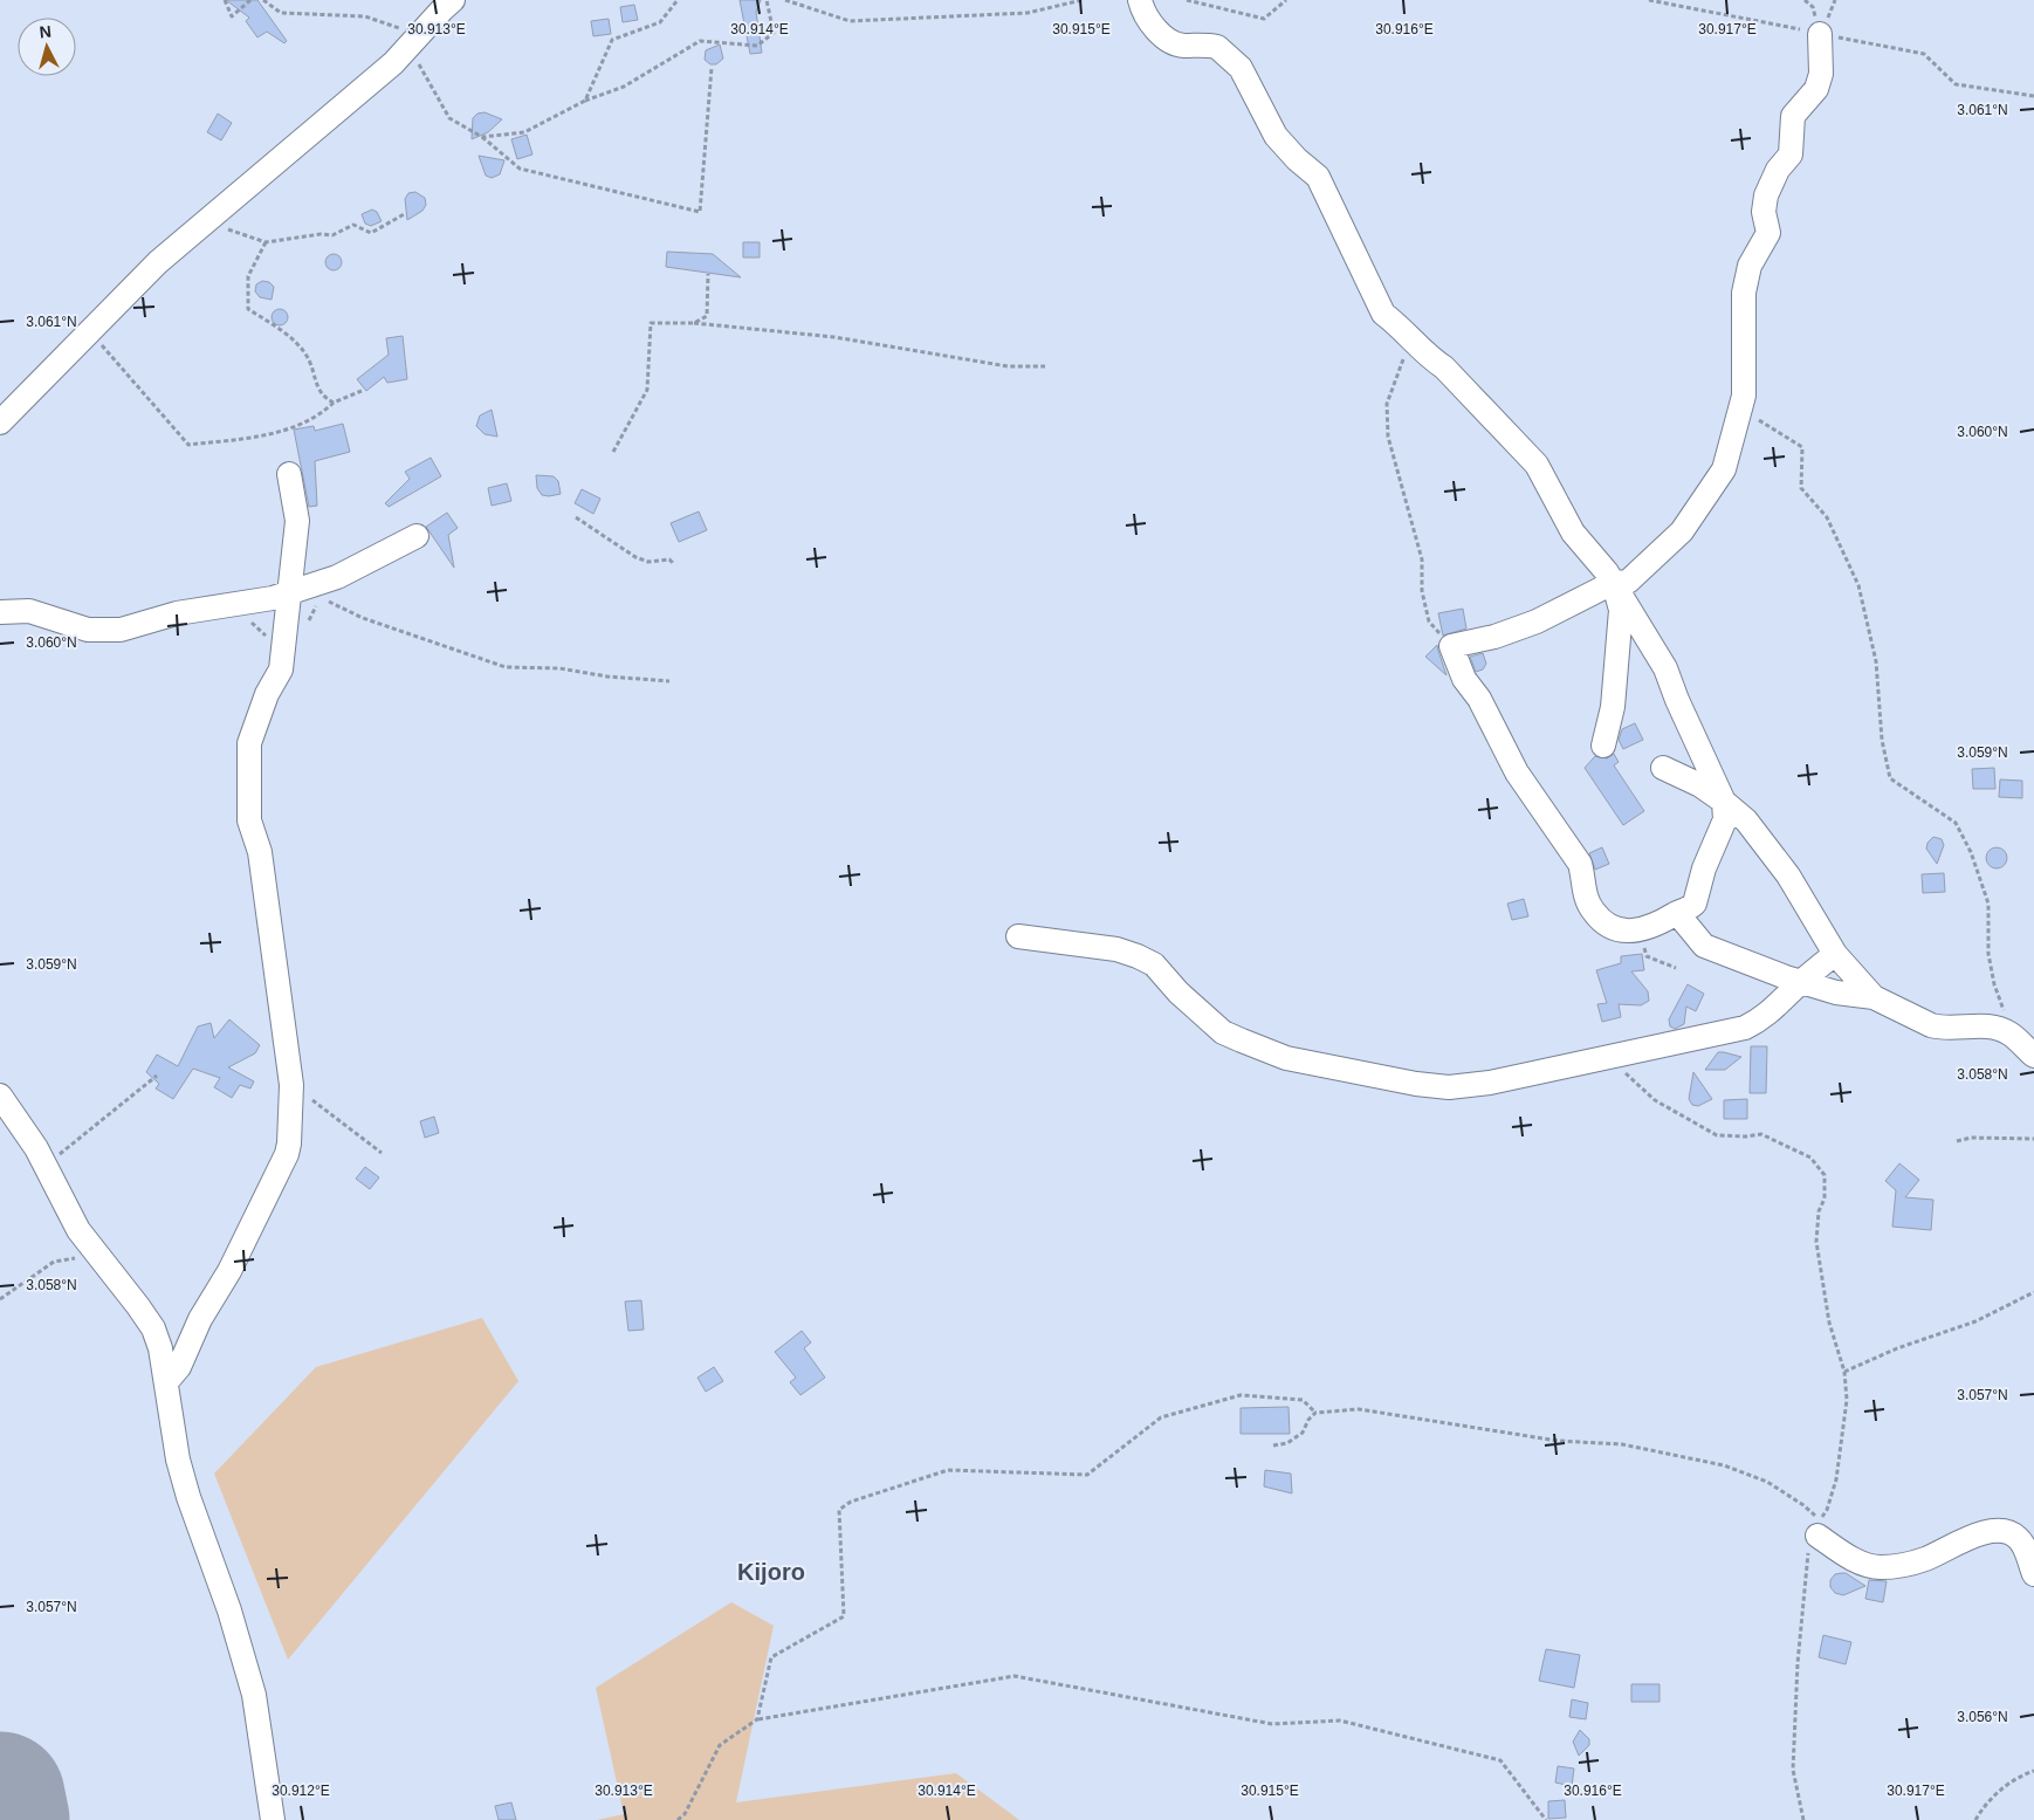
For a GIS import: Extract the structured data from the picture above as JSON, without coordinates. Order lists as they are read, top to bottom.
{
  "districts": ["Kijoro"],
  "north": "top",
  "coordinates": [
    "30.913°E",
    "30.914°E",
    "30.915°E",
    "30.916°E",
    "30.917°E",
    "3.061°N",
    "3.060°N",
    "3.059°N",
    "3.058°N",
    "3.057°N",
    "3.056°N",
    "30.912°E"
  ]
}
